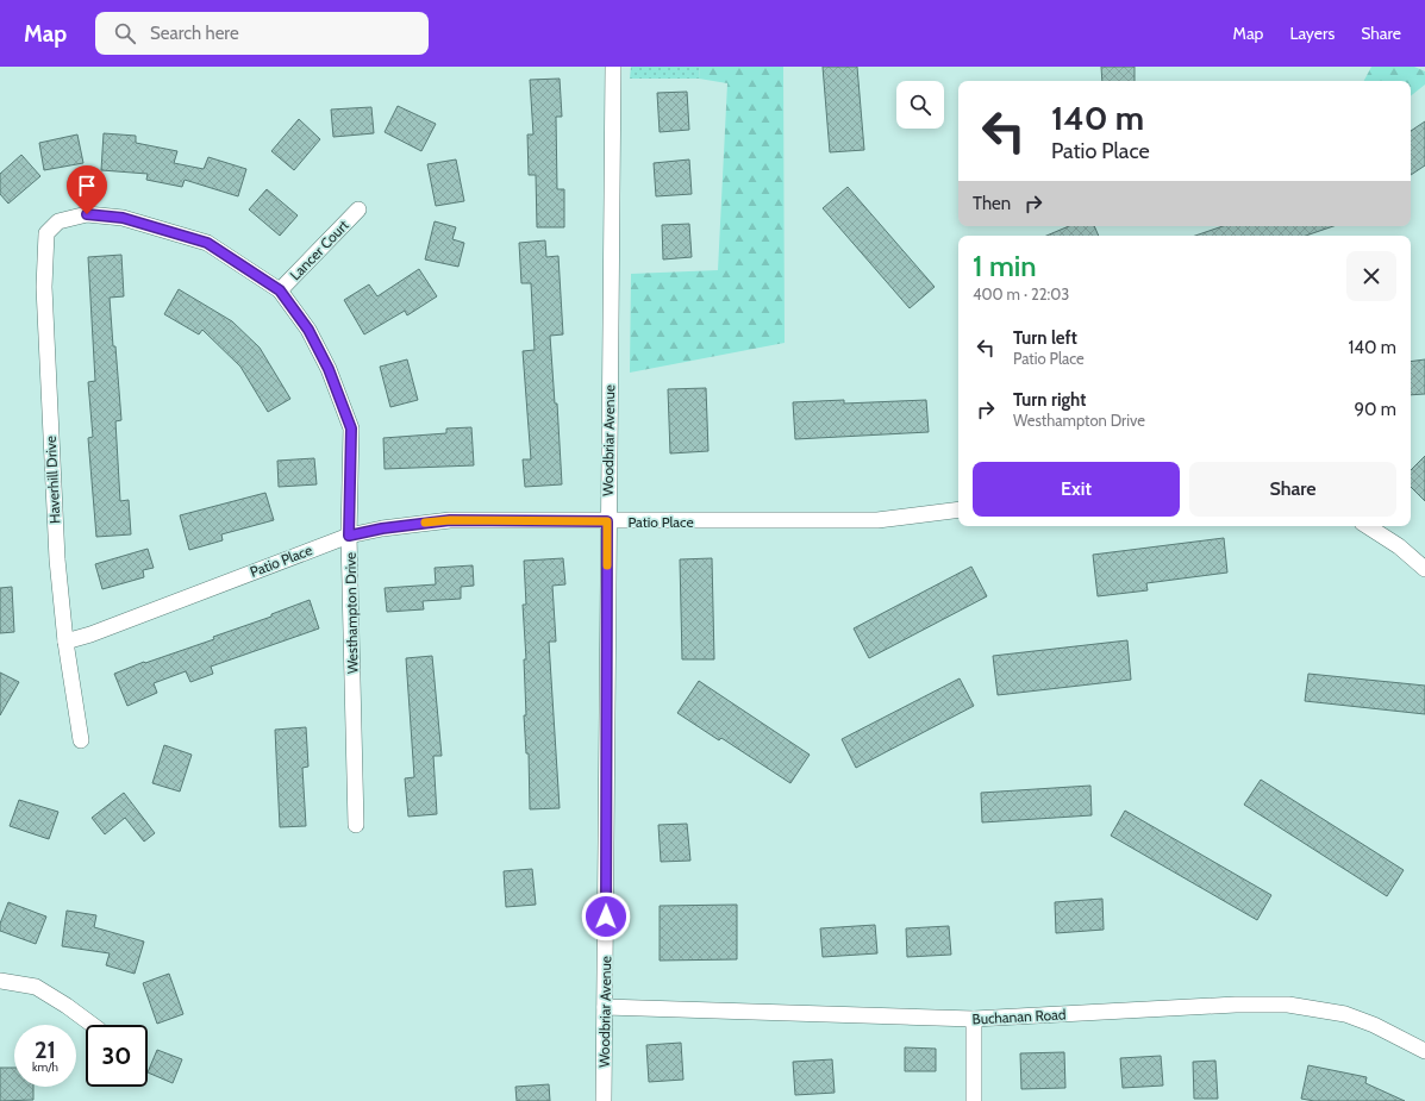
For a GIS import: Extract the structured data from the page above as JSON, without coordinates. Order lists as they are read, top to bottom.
{
  "streets": {
    "street": [
      "Lancer Court",
      "Woodbriar Avenue",
      "Haverhill Drive",
      "Patio Place",
      "Westhampton Drive",
      "Buchanan Road"
    ]
  },
  "crossings": [
    ["Lancer Court", "Westhampton Drive"],
    ["Woodbriar Avenue", "Patio Place"],
    ["Woodbriar Avenue", "Buchanan Road"],
    ["Haverhill Drive", "Patio Place"],
    ["Haverhill Drive", "Westhampton Drive"],
    ["Patio Place", "Westhampton Drive"]
  ],
  "page": {
    "header": "Map",
    "search": "Search here",
    "nav": ["Map", "Layers", "Share"],
    "turn": ["140 m", "Patio Place"],
    "then": "Then",
    "heading": ["1 min", "400 m · 22:03"],
    "list": [
      {
        "name": "Turn left",
        "note": "Patio Place",
        "value": "140 m"
      },
      {
        "name": "Turn right",
        "note": "Westhampton Drive",
        "value": "90 m"
      }
    ],
    "buttons": ["Exit", "Share"],
    "speed": "21 km/h",
    "limit": "30"
  }
}
